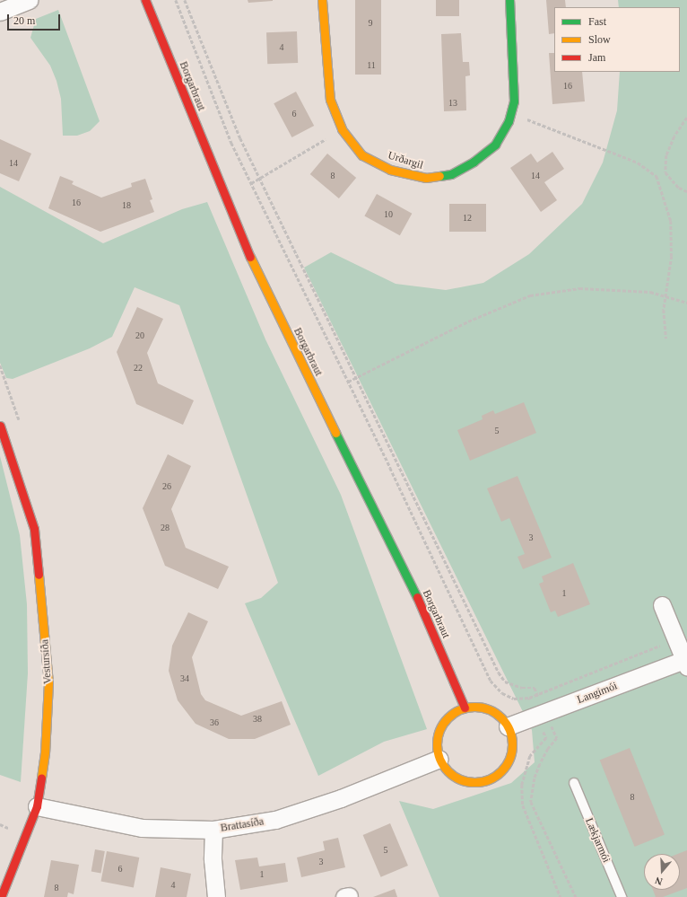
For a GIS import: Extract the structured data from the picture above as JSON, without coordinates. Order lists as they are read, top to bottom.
{
  "streets": {
    "street": [
      "Borgarbraut",
      "Urðargil",
      "Vestursíða",
      "Langimói",
      "Brattasíða"
    ],
    "lane": ["Lækjarmói"]
  },
  "crossings": [
    ["Borgarbraut", "Langimói"],
    ["Borgarbraut", "Brattasíða"],
    ["Vestursíða", "Brattasíða"],
    ["Langimói", "Brattasíða"]
  ],
  "house_numbers": [
    "9",
    "4",
    "11",
    "16",
    "13",
    "6",
    "14",
    "8",
    "14",
    "16",
    "18",
    "10",
    "12",
    "20",
    "22",
    "5",
    "26",
    "28",
    "3",
    "1",
    "34",
    "38",
    "36",
    "8",
    "5",
    "3",
    "6",
    "1",
    "4",
    "8"
  ],
  "legend": ["Fast", "Slow", "Jam"],
  "scale_bar": "20 m",
  "north": "bottom"
}
